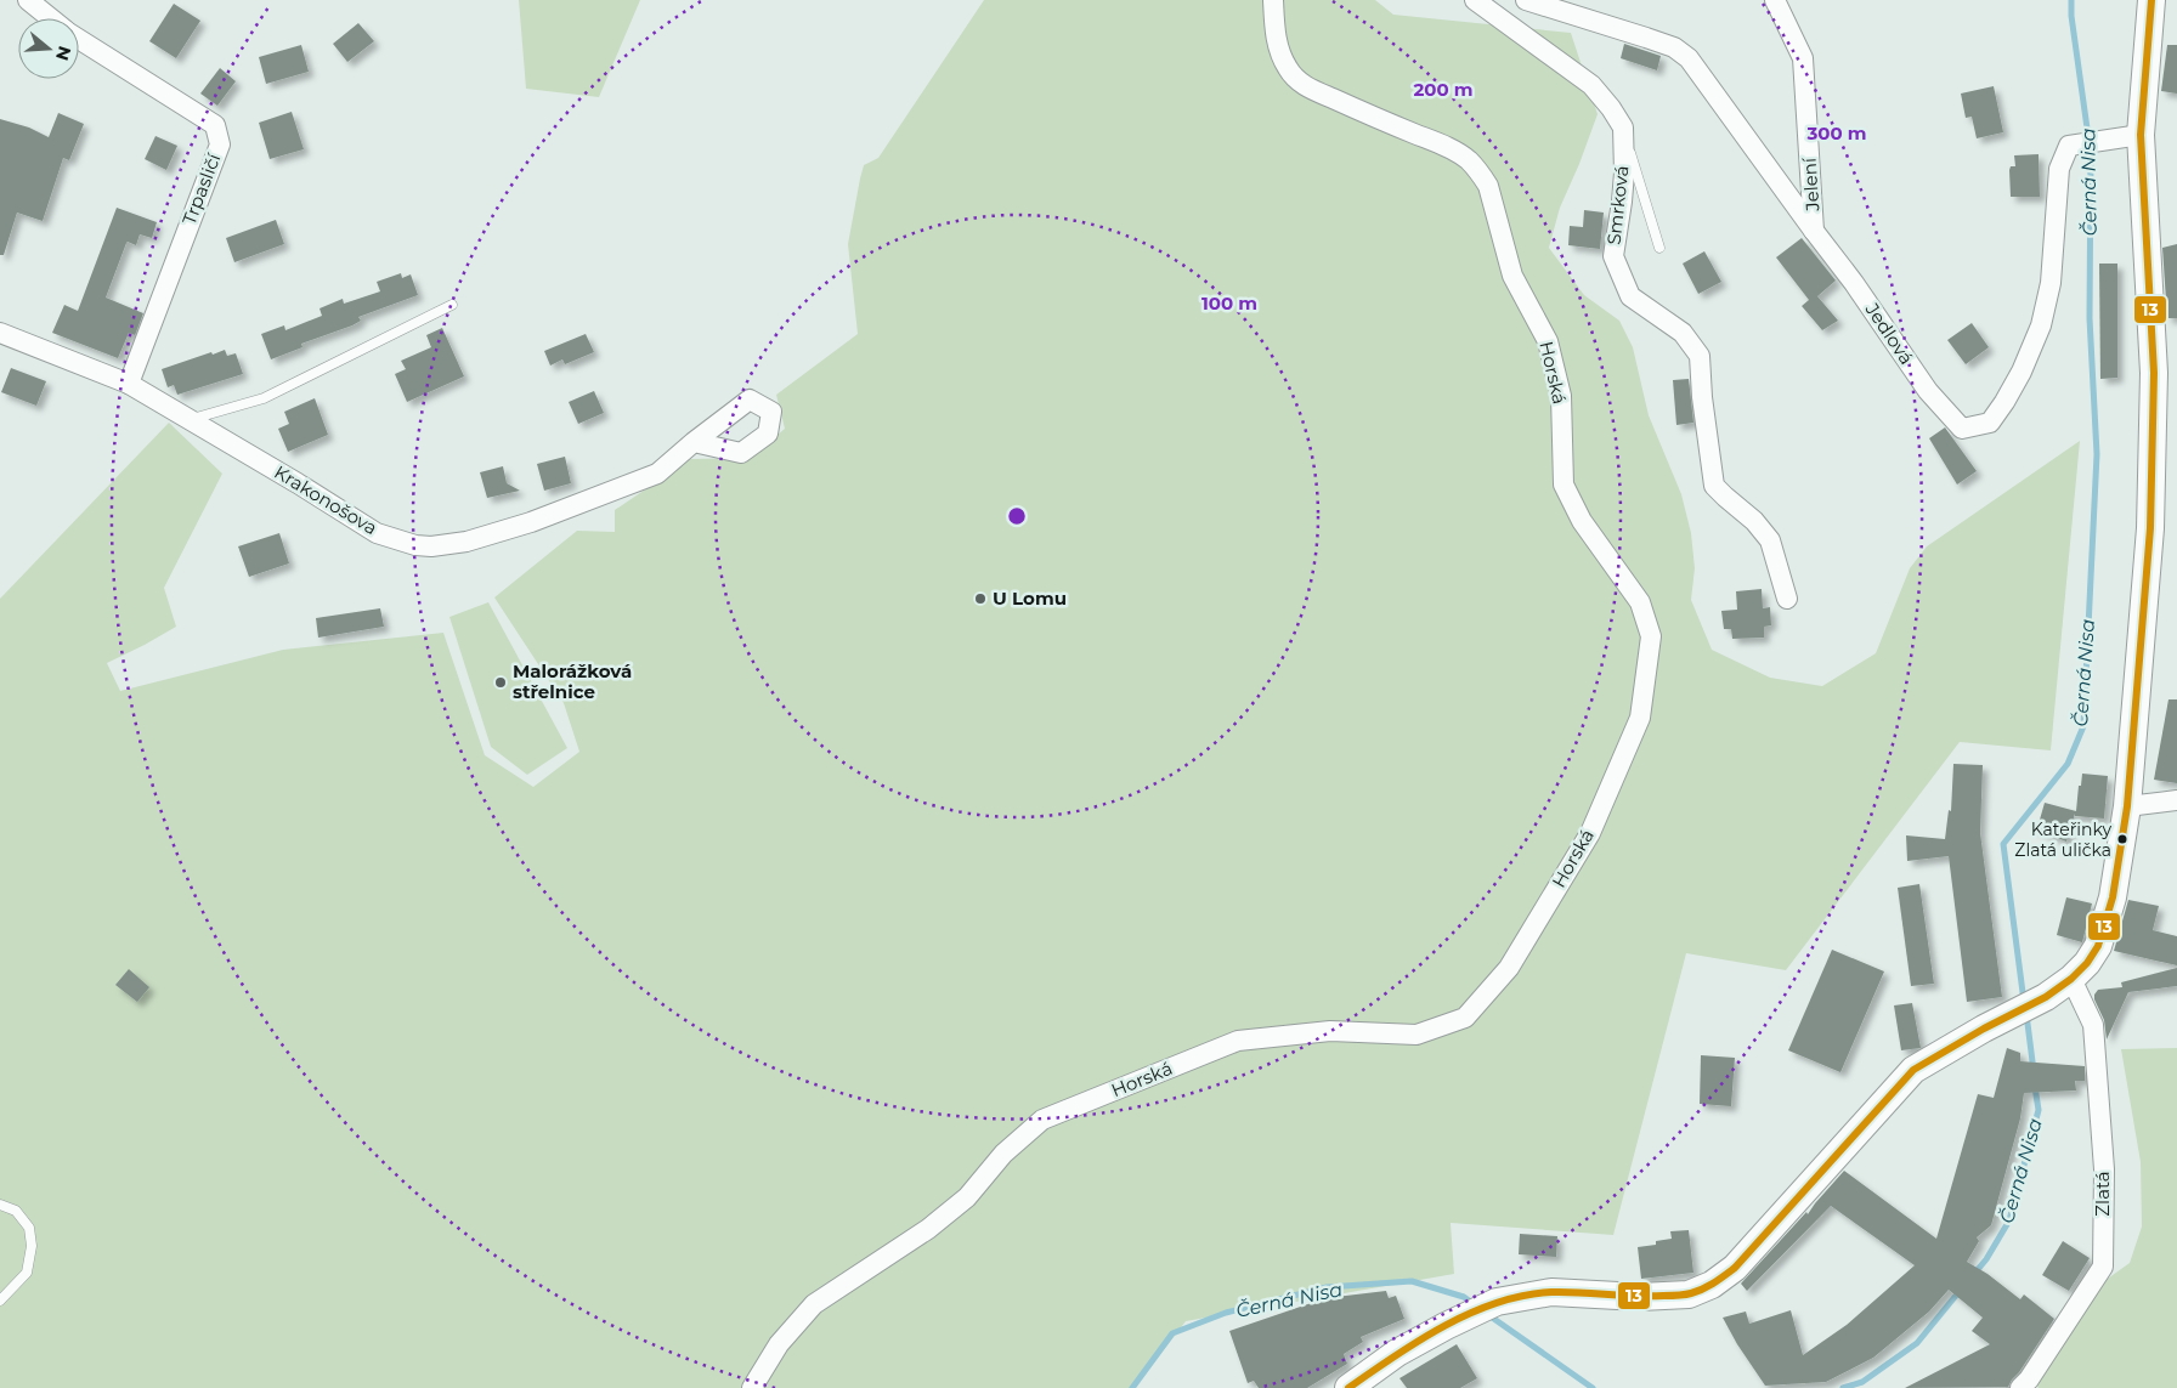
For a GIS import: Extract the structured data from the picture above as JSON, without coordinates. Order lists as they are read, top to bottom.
{
  "streets": {
    "street": [
      "Jelení",
      "Trpasličí",
      "Smrková",
      "Jedlová",
      "Horská",
      "Krakonošova",
      "Zlatá"
    ]
  },
  "crossings": [
    ["Jelení", "Jedlová"],
    ["Trpasličí", "Krakonošova"]
  ],
  "water": ["Černá Nisa"],
  "places": ["U Lomu", "Malorážková střelnice", "Kateřinky Zlatá ulička"],
  "lines": ["transit line 13"],
  "north": "right",
  "rings": ["200 m", "300 m", "100 m"]
}
